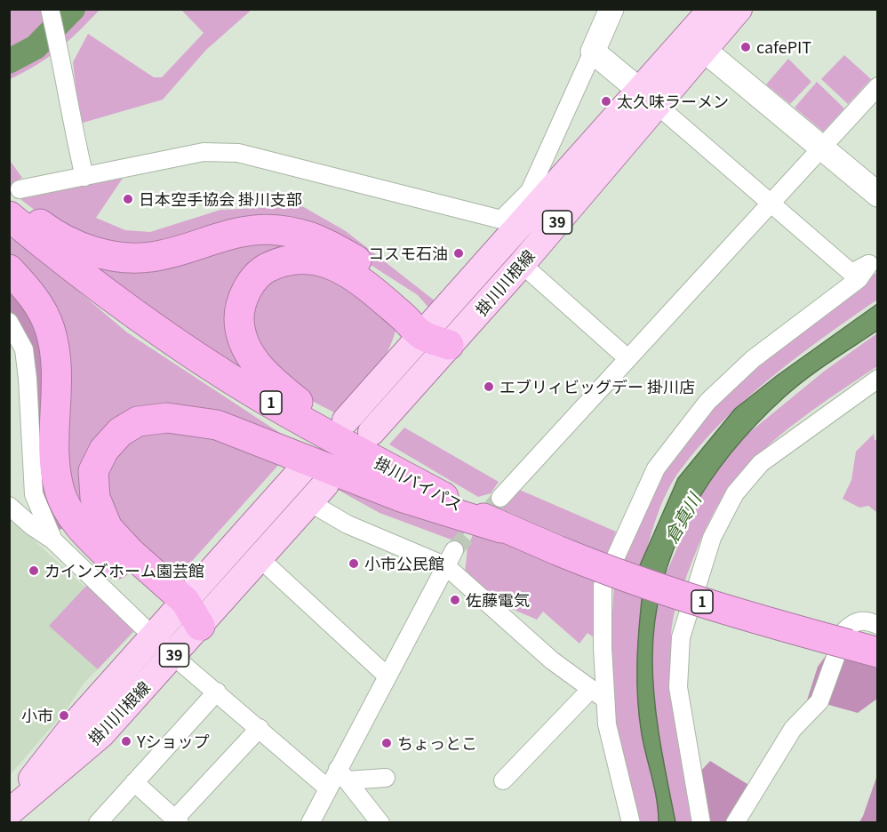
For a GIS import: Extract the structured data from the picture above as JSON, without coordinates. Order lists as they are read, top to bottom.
{
  "streets": {
    "highway": ["1", "掛川バイパス"],
    "main road": ["39", "掛川川根線"]
  },
  "water": ["倉真川"],
  "places": [
    "cafePIT",
    "太久味ラーメン",
    "日本空手協会 掛川支部",
    "コスモ石油",
    "エブリィビッグデー 掛川店",
    "小市公民館",
    "カインズホーム園芸館",
    "佐藤電気",
    "小市",
    "Yショップ",
    "ちょっとこ"
  ]
}
